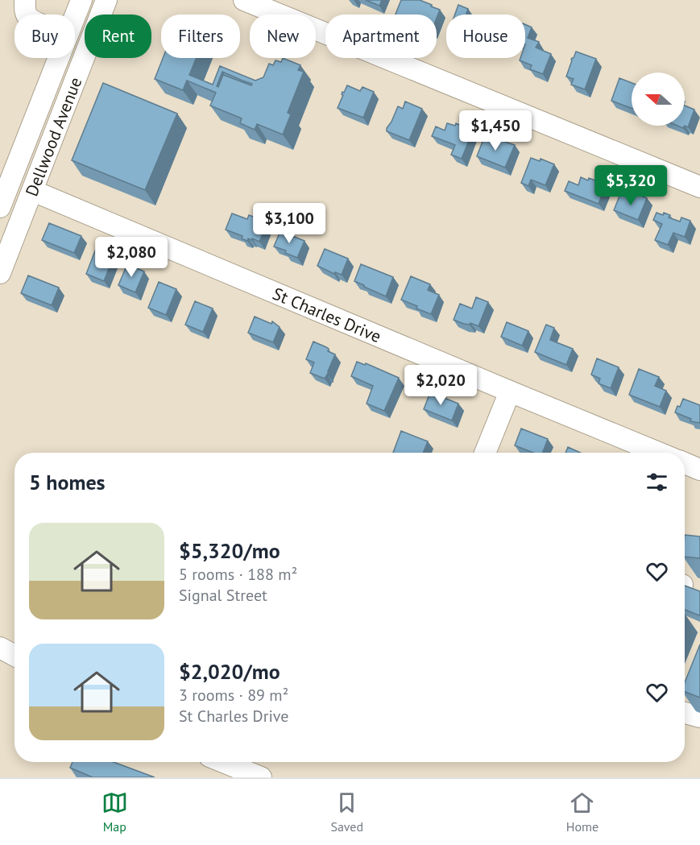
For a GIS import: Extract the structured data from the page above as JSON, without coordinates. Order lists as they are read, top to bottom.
{
  "streets": {
    "street": ["Dellwood Avenue", "St Charles Drive"]
  },
  "crossings": [
    ["Dellwood Avenue", "St Charles Drive"]
  ],
  "north": "left",
  "page": {
    "chip": [
      "Buy",
      "Rent",
      "Filters",
      "New",
      "Apartment",
      "House"
    ],
    "price": [
      "$1,450",
      "$5,320",
      "$3,100",
      "$2,080",
      "$2,020"
    ],
    "heading": "5 homes",
    "list": [
      {
        "name": "$5,320/mo",
        "note": "5 rooms · 188 m² · Signal Street"
      },
      {
        "name": "$2,020/mo",
        "note": "3 rooms · 89 m² · St Charles Drive"
      }
    ],
    "tabs": ["Map", "Saved", "Home"]
  }
}
